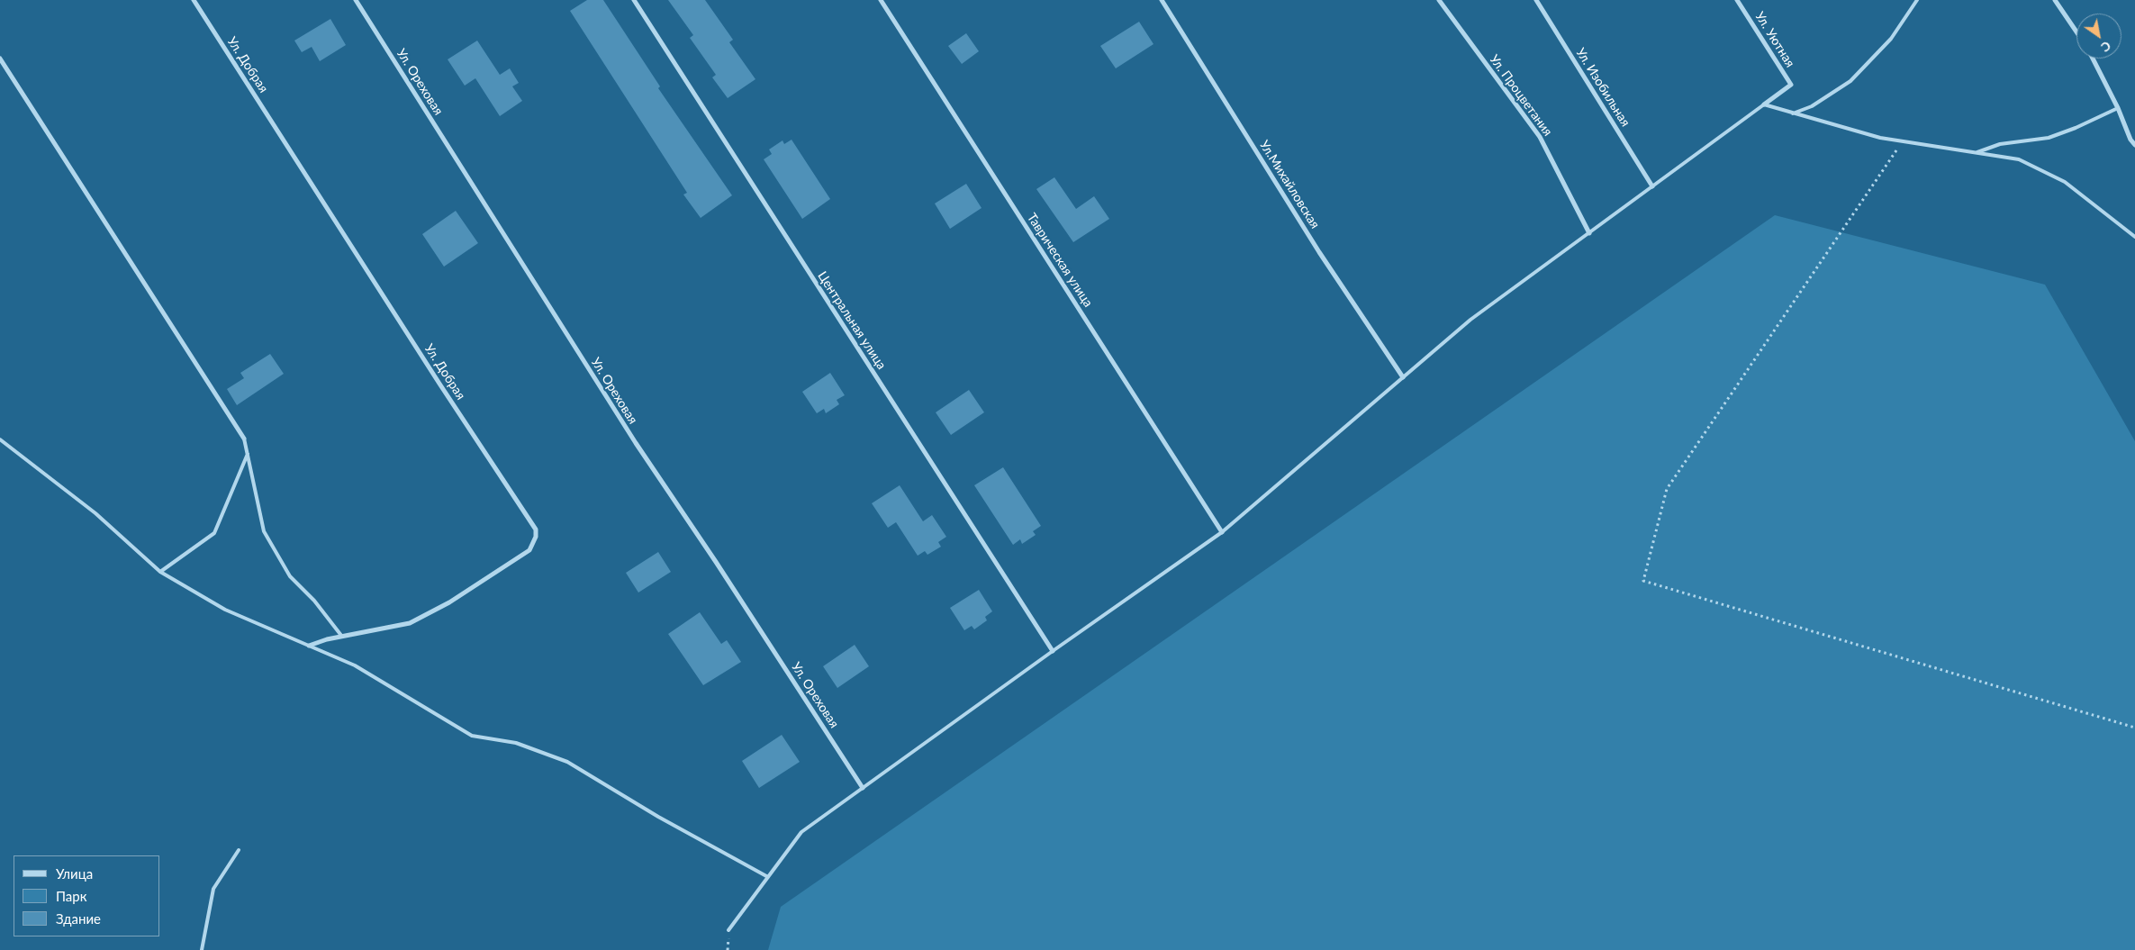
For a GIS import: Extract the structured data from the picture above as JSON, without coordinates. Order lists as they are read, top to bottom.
{
  "streets": {
    "street": [
      "Ул. Уютная",
      "Ул. Добрая",
      "Ул. Ореховая",
      "Ул. Изобильная",
      "Ул. Процветания",
      "Ул.Михайловская",
      "Таврическая улица",
      "Центральная улица"
    ]
  },
  "legend": ["Улица", "Парк", "Здание"],
  "north": "bottom right"
}
